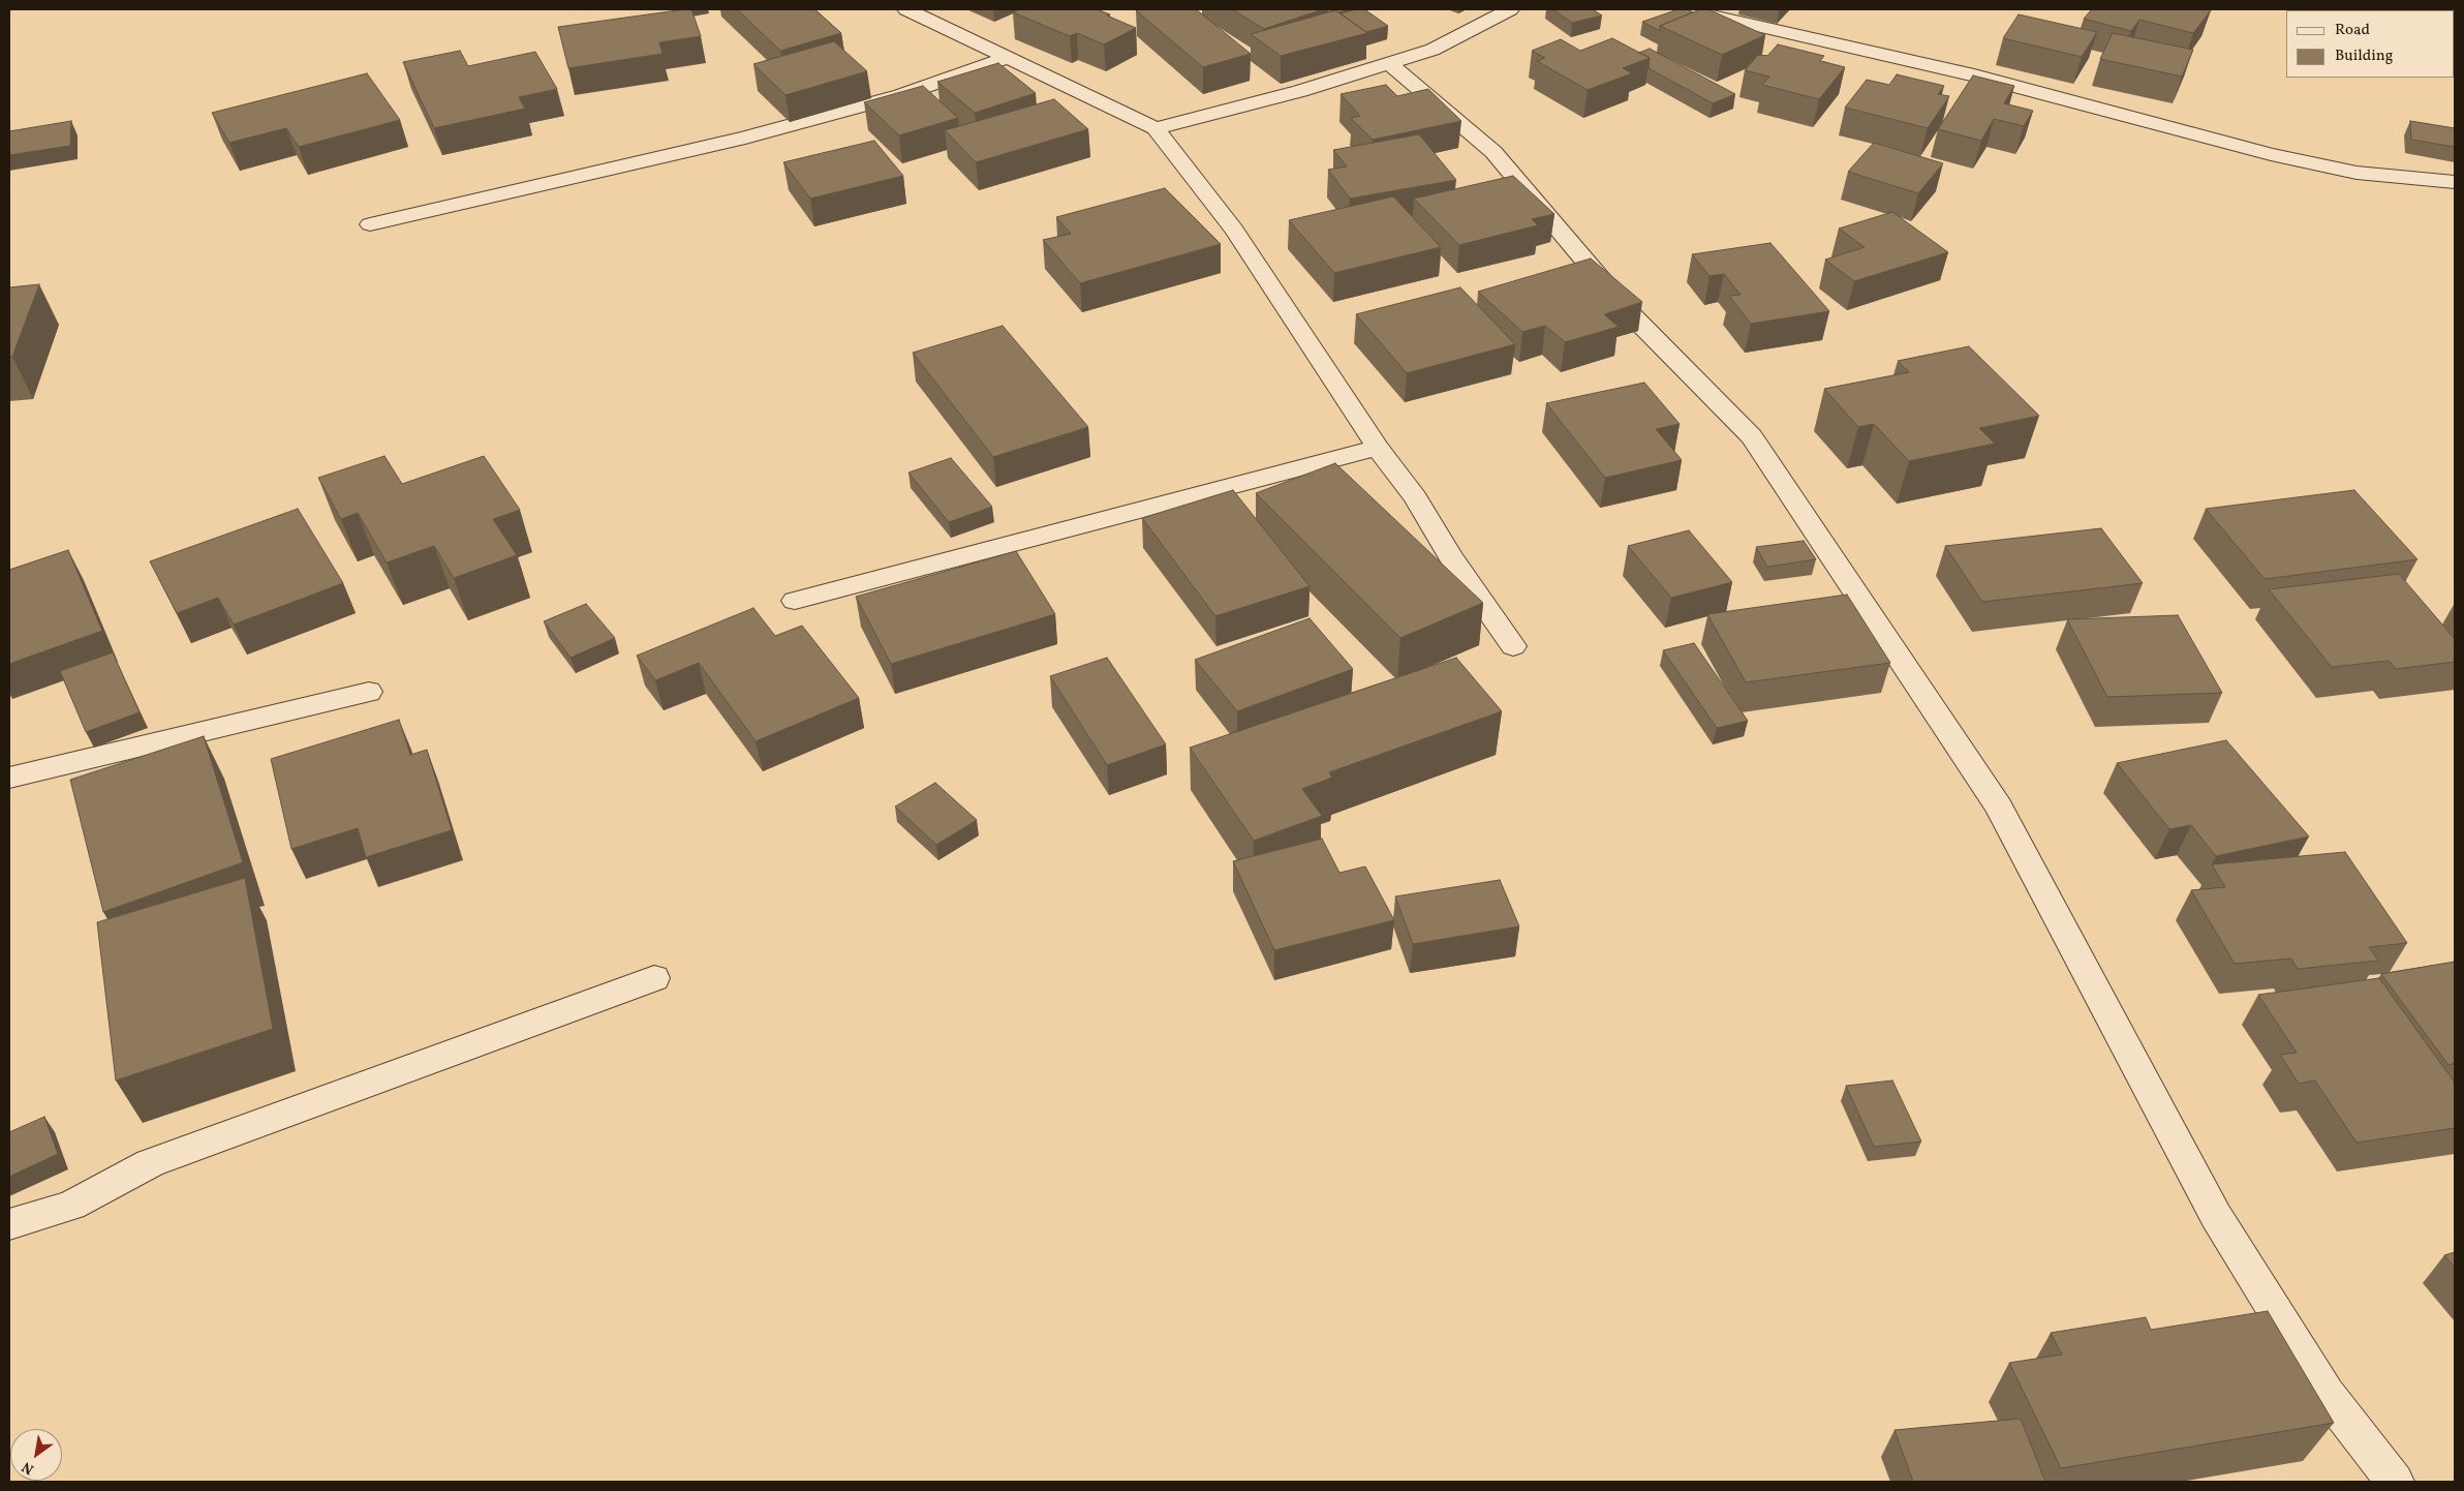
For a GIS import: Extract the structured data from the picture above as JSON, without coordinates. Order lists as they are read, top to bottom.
{
  "legend": ["Road", "Building"],
  "north": "bottom left"
}
